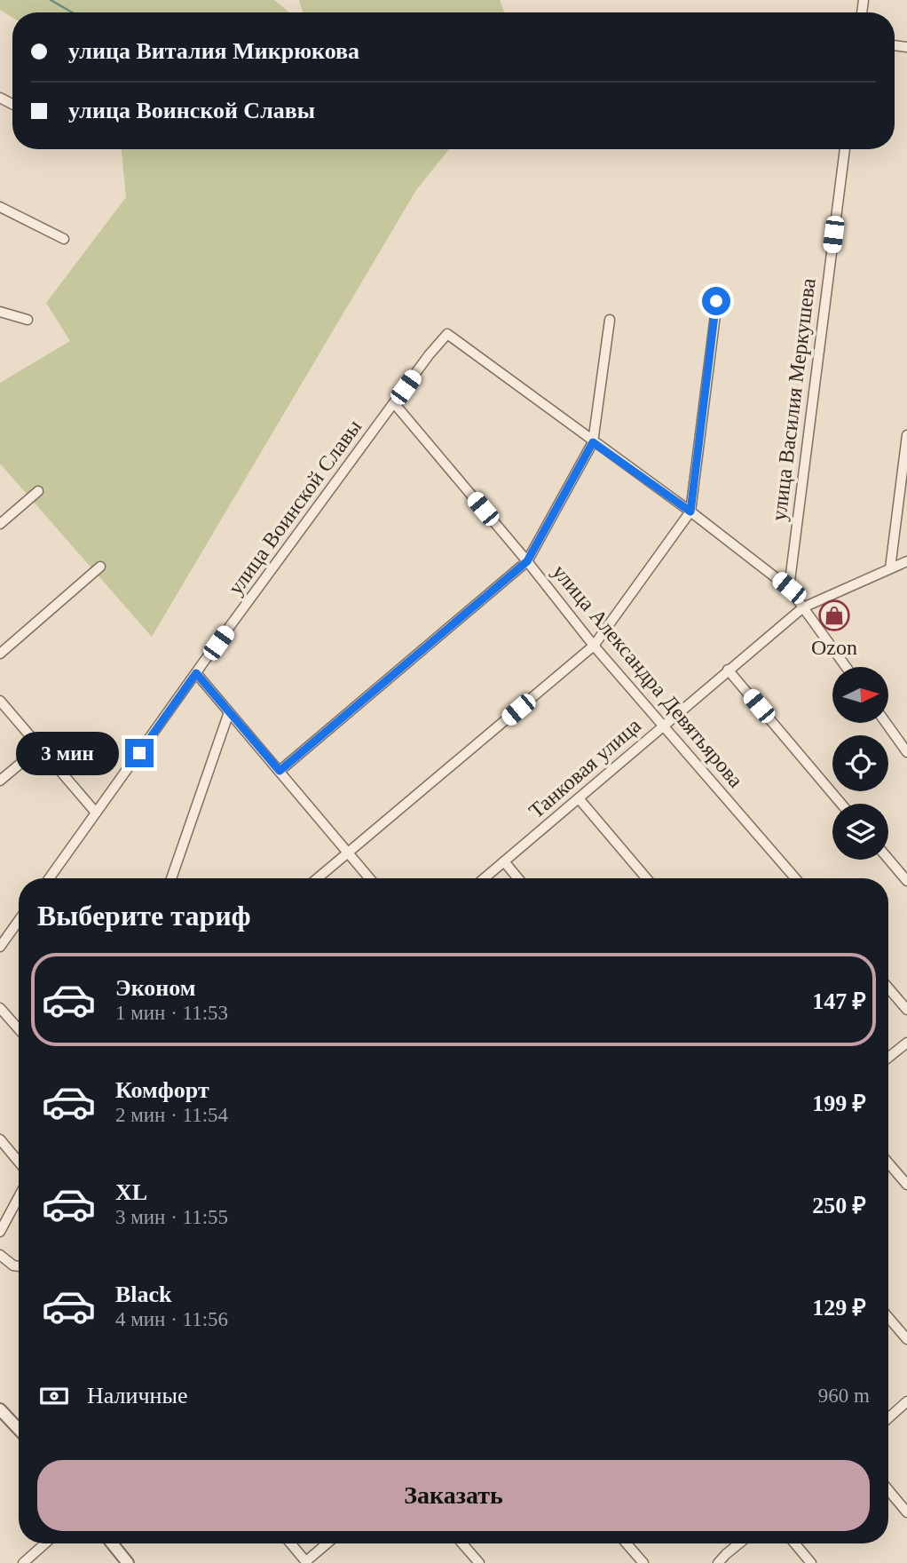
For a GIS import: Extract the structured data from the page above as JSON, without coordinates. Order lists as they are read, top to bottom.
{
  "streets": {
    "street": [
      "улица Василия Меркушева",
      "улица Воинской Славы",
      "улица Александра Девятьярова",
      "Танковая улица"
    ]
  },
  "crossings": [
    ["улица Воинской Славы", "улица Александра Девятьярова"],
    ["улица Александра Девятьярова", "Танковая улица"]
  ],
  "places": {
    "shop": ["Ozon"]
  },
  "north": "right",
  "page": {
    "banner": ["улица Виталия Микрюкова", "улица Воинской Славы"],
    "bubble": "3 мин",
    "heading": "Выберите тариф",
    "list": [
      {
        "name": "Эконом",
        "note": "1 мин · 11:53",
        "value": "147 ₽"
      },
      {
        "name": "Комфорт",
        "note": "2 мин · 11:54",
        "value": "199 ₽"
      },
      {
        "name": "XL",
        "note": "3 мин · 11:55",
        "value": "250 ₽"
      },
      {
        "name": "Black",
        "note": "4 мин · 11:56",
        "value": "129 ₽"
      }
    ],
    "pay": ["Наличные", "960 m"],
    "buttons": "Заказать"
  }
}
